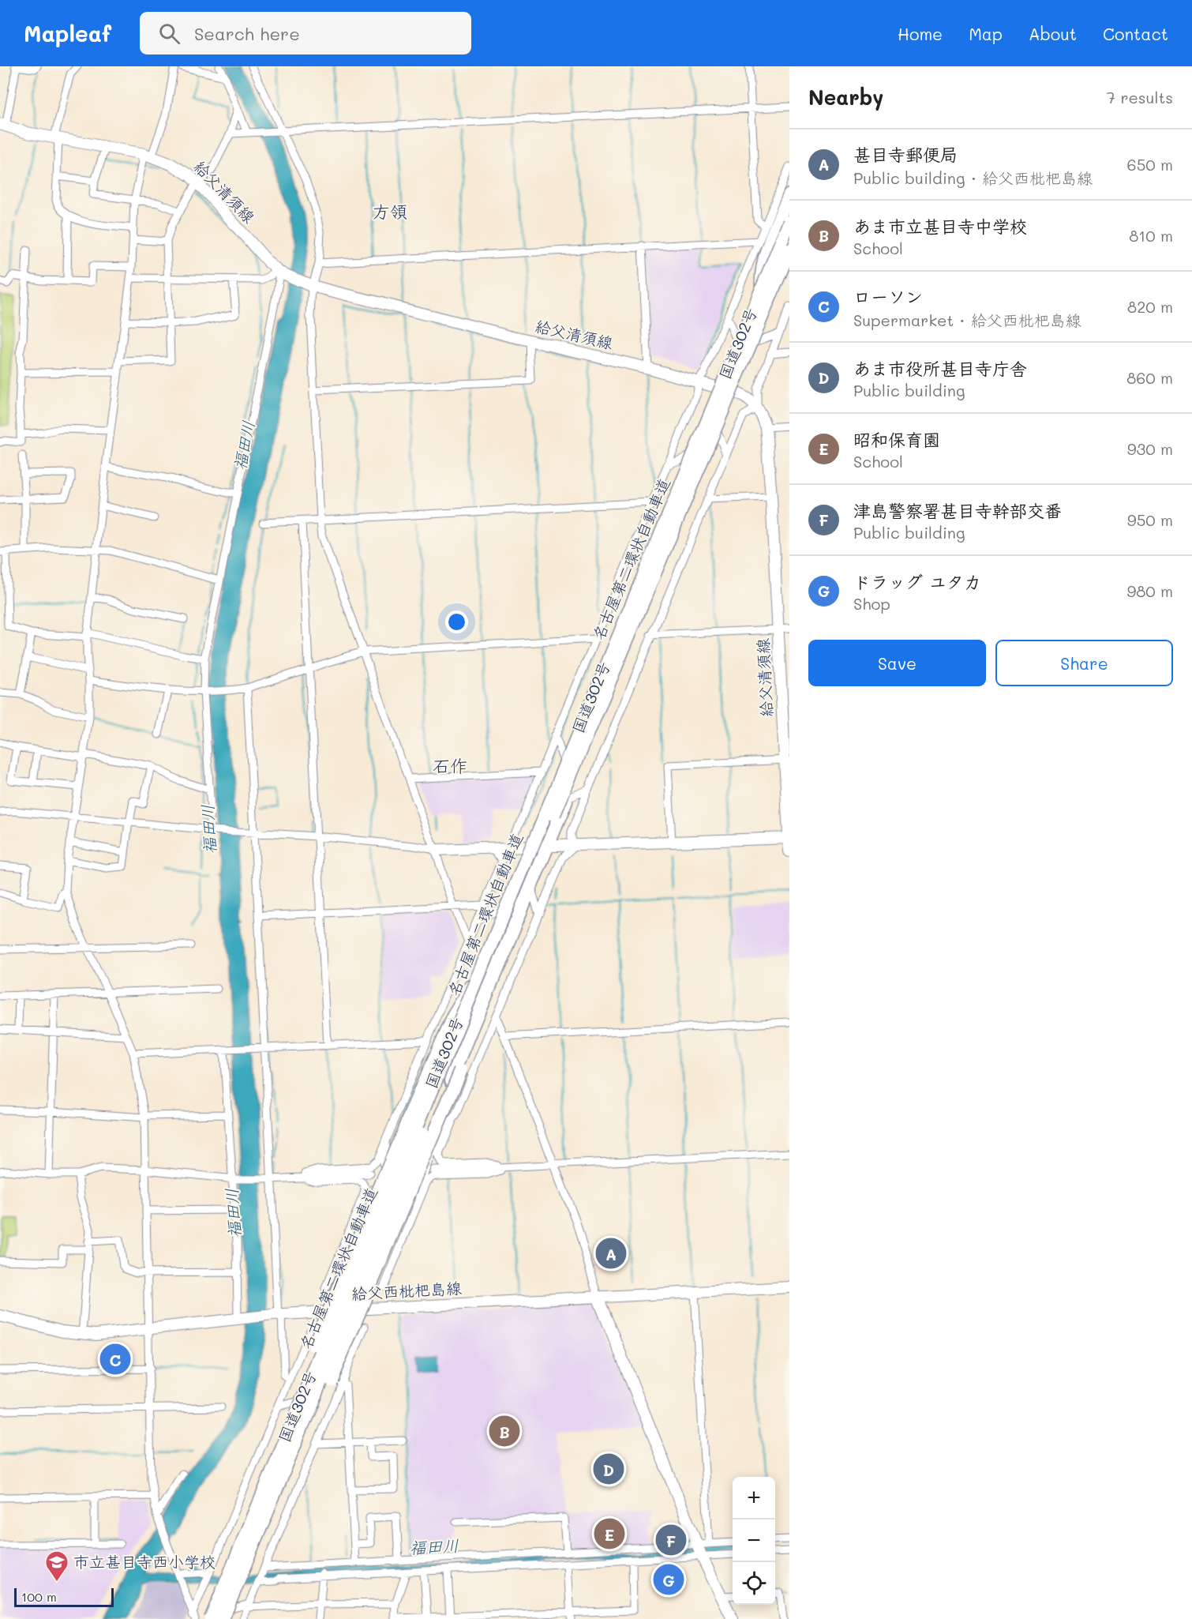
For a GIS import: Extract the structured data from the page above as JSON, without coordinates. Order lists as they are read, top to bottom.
{
  "streets": {
    "highway": ["国道302号", "名古屋第二環状自動車道"],
    "main road": ["給父清須線", "給父西枇杷島線"]
  },
  "crossings": [
    ["給父清須線", "国道302号"],
    ["国道302号", "給父西枇杷島線"]
  ],
  "districts": ["方領", "石作"],
  "water": ["福田川"],
  "places": {
    "school or university": ["市立甚目寺西小学校"]
  },
  "scale_bar": "100 m",
  "page": {
    "header": "Mapleaf",
    "search": "Search here",
    "nav": [
      "Home",
      "Map",
      "About",
      "Contact"
    ],
    "heading": ["Nearby", "7 results"],
    "list": [
      {
        "mark": "A",
        "name": "甚目寺郵便局",
        "note": "Public building · 給父西枇杷島線",
        "value": "650 m"
      },
      {
        "mark": "B",
        "name": "あま市立甚目寺中学校",
        "note": "School",
        "value": "810 m"
      },
      {
        "mark": "C",
        "name": "ローソン",
        "note": "Supermarket · 給父西枇杷島線",
        "value": "820 m"
      },
      {
        "mark": "D",
        "name": "あま市役所甚目寺庁舎",
        "note": "Public building",
        "value": "860 m"
      },
      {
        "mark": "E",
        "name": "昭和保育園",
        "note": "School",
        "value": "930 m"
      },
      {
        "mark": "F",
        "name": "津島警察署甚目寺幹部交番",
        "note": "Public building",
        "value": "950 m"
      },
      {
        "mark": "G",
        "name": "ドラッグ ユタカ",
        "note": "Shop",
        "value": "980 m"
      }
    ],
    "buttons": ["Save", "Share"],
    "pins": [
      "A",
      "C",
      "B",
      "D",
      "E",
      "F",
      "G"
    ],
    "map_buttons": ["+", "−"],
    "scale": "100 m"
  }
}
